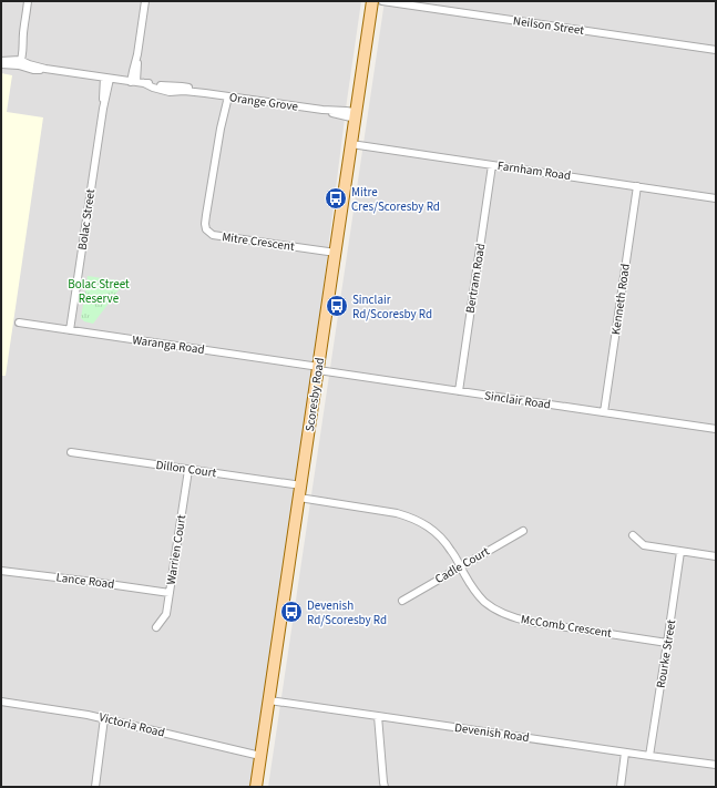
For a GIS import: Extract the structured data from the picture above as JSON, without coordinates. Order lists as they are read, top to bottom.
{
  "streets": {
    "main road": ["Scoresby Road"],
    "street": [
      "Neilson Street",
      "Orange Grove",
      "Farnham Road",
      "Bolac Street",
      "Mitre Crescent",
      "Bertram Road",
      "Kenneth Road",
      "Waranga Road",
      "Sinclair Road",
      "Dillon Court",
      "Warrien Court",
      "Cadle Court",
      "Lance Road",
      "McComb Crescent",
      "Rourke Street",
      "Victoria Road",
      "Devenish Road"
    ]
  },
  "crossings": [
    ["Orange Grove", "Bolac Street"],
    ["Orange Grove", "Mitre Crescent"],
    ["Orange Grove", "Scoresby Road"],
    ["Farnham Road", "Bertram Road"],
    ["Farnham Road", "Kenneth Road"],
    ["Farnham Road", "Scoresby Road"],
    ["Bolac Street", "Waranga Road"],
    ["Mitre Crescent", "Scoresby Road"],
    ["Bertram Road", "Sinclair Road"],
    ["Kenneth Road", "Sinclair Road"],
    ["Waranga Road", "Scoresby Road"],
    ["Waranga Road", "Sinclair Road"],
    ["Scoresby Road", "Sinclair Road"],
    ["Scoresby Road", "Dillon Court"],
    ["Scoresby Road", "McComb Crescent"],
    ["Scoresby Road", "Victoria Road"],
    ["Scoresby Road", "Devenish Road"],
    ["Dillon Court", "Warrien Court"],
    ["Warrien Court", "Lance Road"],
    ["Cadle Court", "McComb Crescent"],
    ["McComb Crescent", "Rourke Street"],
    ["Rourke Street", "Devenish Road"]
  ],
  "parks": ["Bolac Street Reserve"],
  "places": {
    "bus stop": ["Mitre Cres/Scoresby Rd", "Sinclair Rd/Scoresby Rd", "Devenish Rd/Scoresby Rd"]
  }
}
